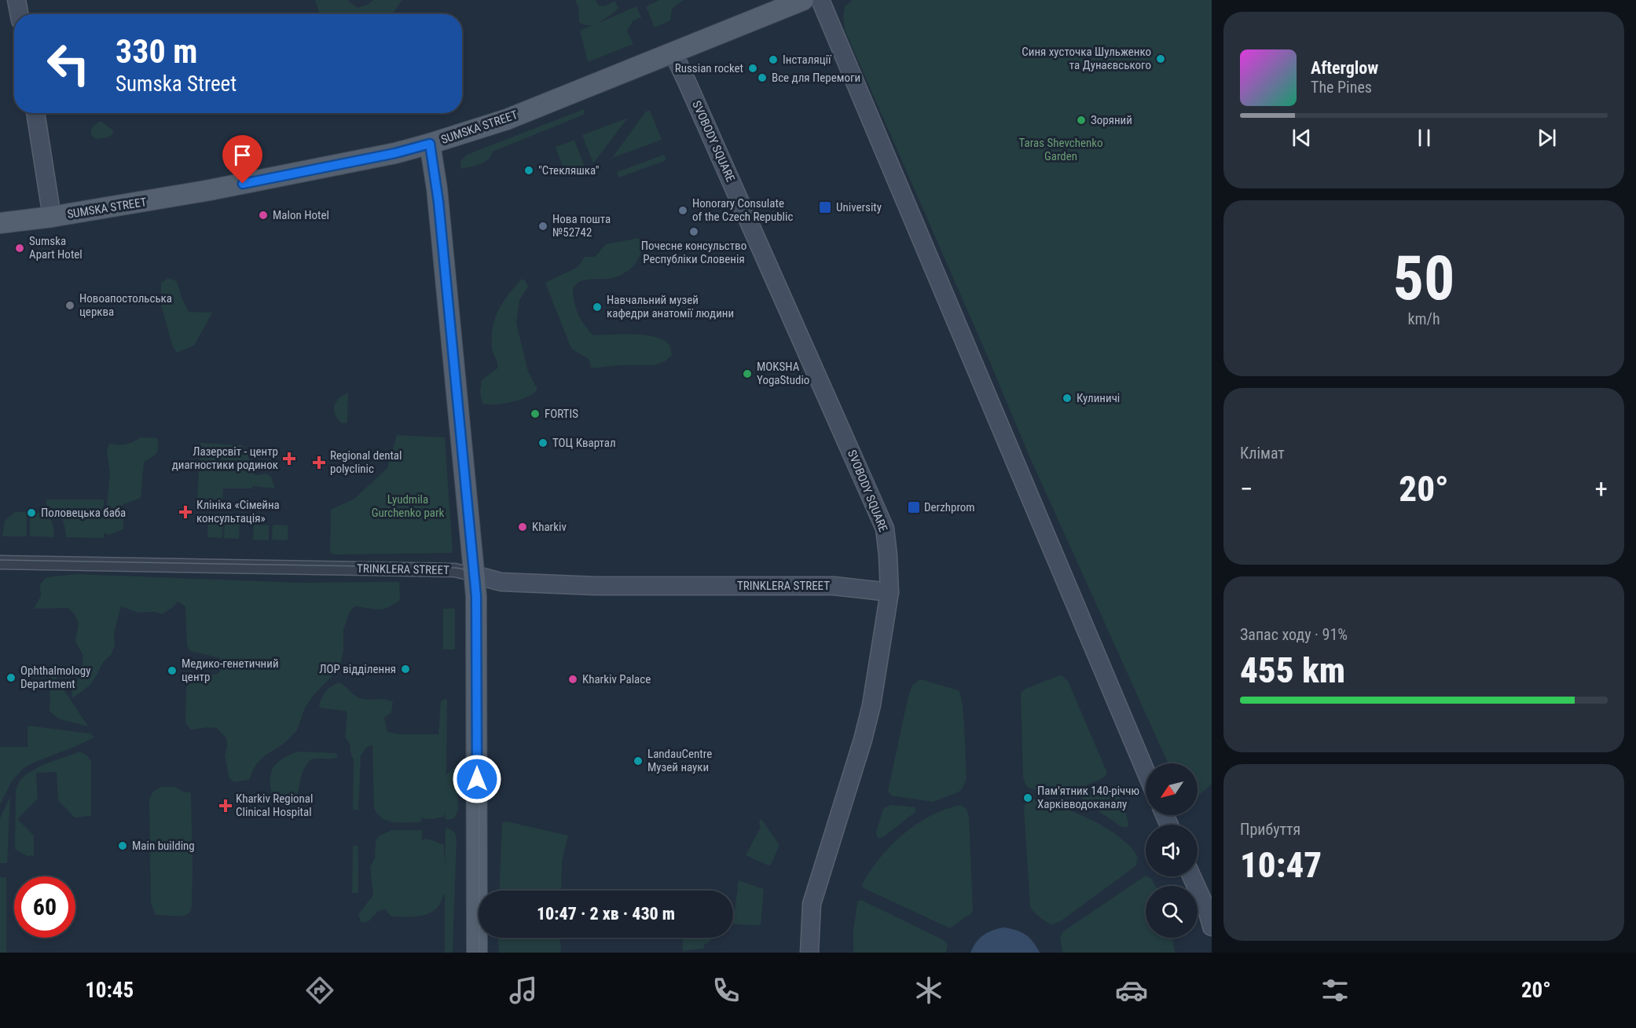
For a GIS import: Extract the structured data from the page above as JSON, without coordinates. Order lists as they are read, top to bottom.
{
  "streets": {
    "main road": ["SUMSKA STREET", "TRINKLERA STREET"]
  },
  "parks": ["Taras Shevchenko Garden", "Lyudmila Gurchenko park"],
  "places": {
    "other": [
      "Синя хусточка Шульженко та Дунаєвського",
      "Інсталяції",
      "Russian rocket",
      "Все для Перемоги",
      "Зоряний",
      "\"Стекляшка\"",
      "Honorary Consulate of the Czech Republic",
      "Malon Hotel",
      "Нова пошта №52742",
      "Почесне консульство Республіки Словенія",
      "Sumska Apart Hotel",
      "Новоапостольська церква",
      "Навчальний музей кафедри анатомії людини",
      "MOKSHA YogaStudio",
      "Кулиничі",
      "FORTIS",
      "ТОЦ Квартал",
      "Половецька баба",
      "Kharkiv",
      "ЛОР відділення",
      "Медико-генетичний центр",
      "Ophthalmology Department",
      "Kharkiv Palace",
      "LandauCentre Музей науки",
      "Пам'ятник 140-річчю Харківводоканалу",
      "Main building"
    ],
    "transit": ["University", "Derzhprom"],
    "health": [
      "Лазерсвіт - центр диагностики родинок",
      "Regional dental polyclinic",
      "Клініка «Сімейна консультація»",
      "Kharkiv Regional Clinical Hospital"
    ]
  },
  "north": "bottom left",
  "page": {
    "turn": ["330 m", "Sumska Street"],
    "song": ["Afterglow", "The Pines"],
    "tile": [
      ["50", "km/h"],
      "Клімат",
      ["Запас ходу · 91%", "455 km"],
      ["Прибуття", "10:47"]
    ],
    "heat": ["−", "20°", "+"],
    "limit": "60",
    "trip": "10:47 · 2 хв · 430 m",
    "tabs": ["10:45", "20°"]
  }
}
